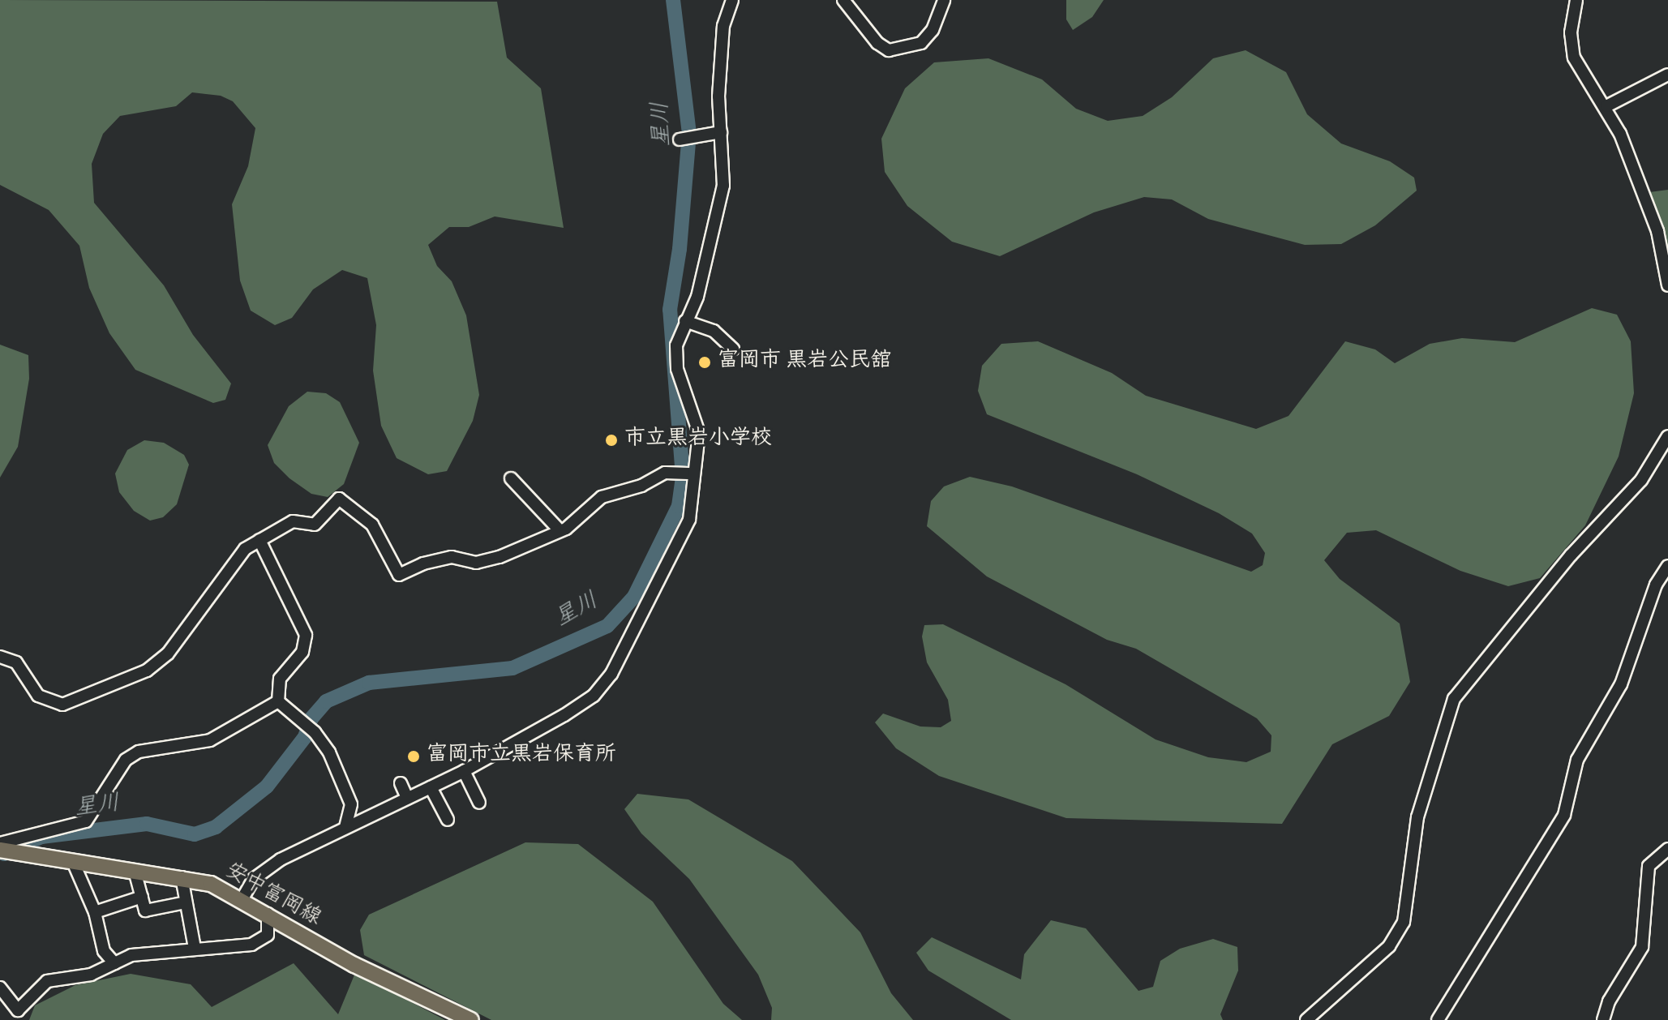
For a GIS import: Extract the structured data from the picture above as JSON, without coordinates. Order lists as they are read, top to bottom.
{
  "streets": {
    "main road": ["安中富岡線"]
  },
  "water": ["星川"],
  "places": ["富岡市 黒岩公民舘", "市立黒岩小学校", "富岡市立黒岩保育所"]
}
